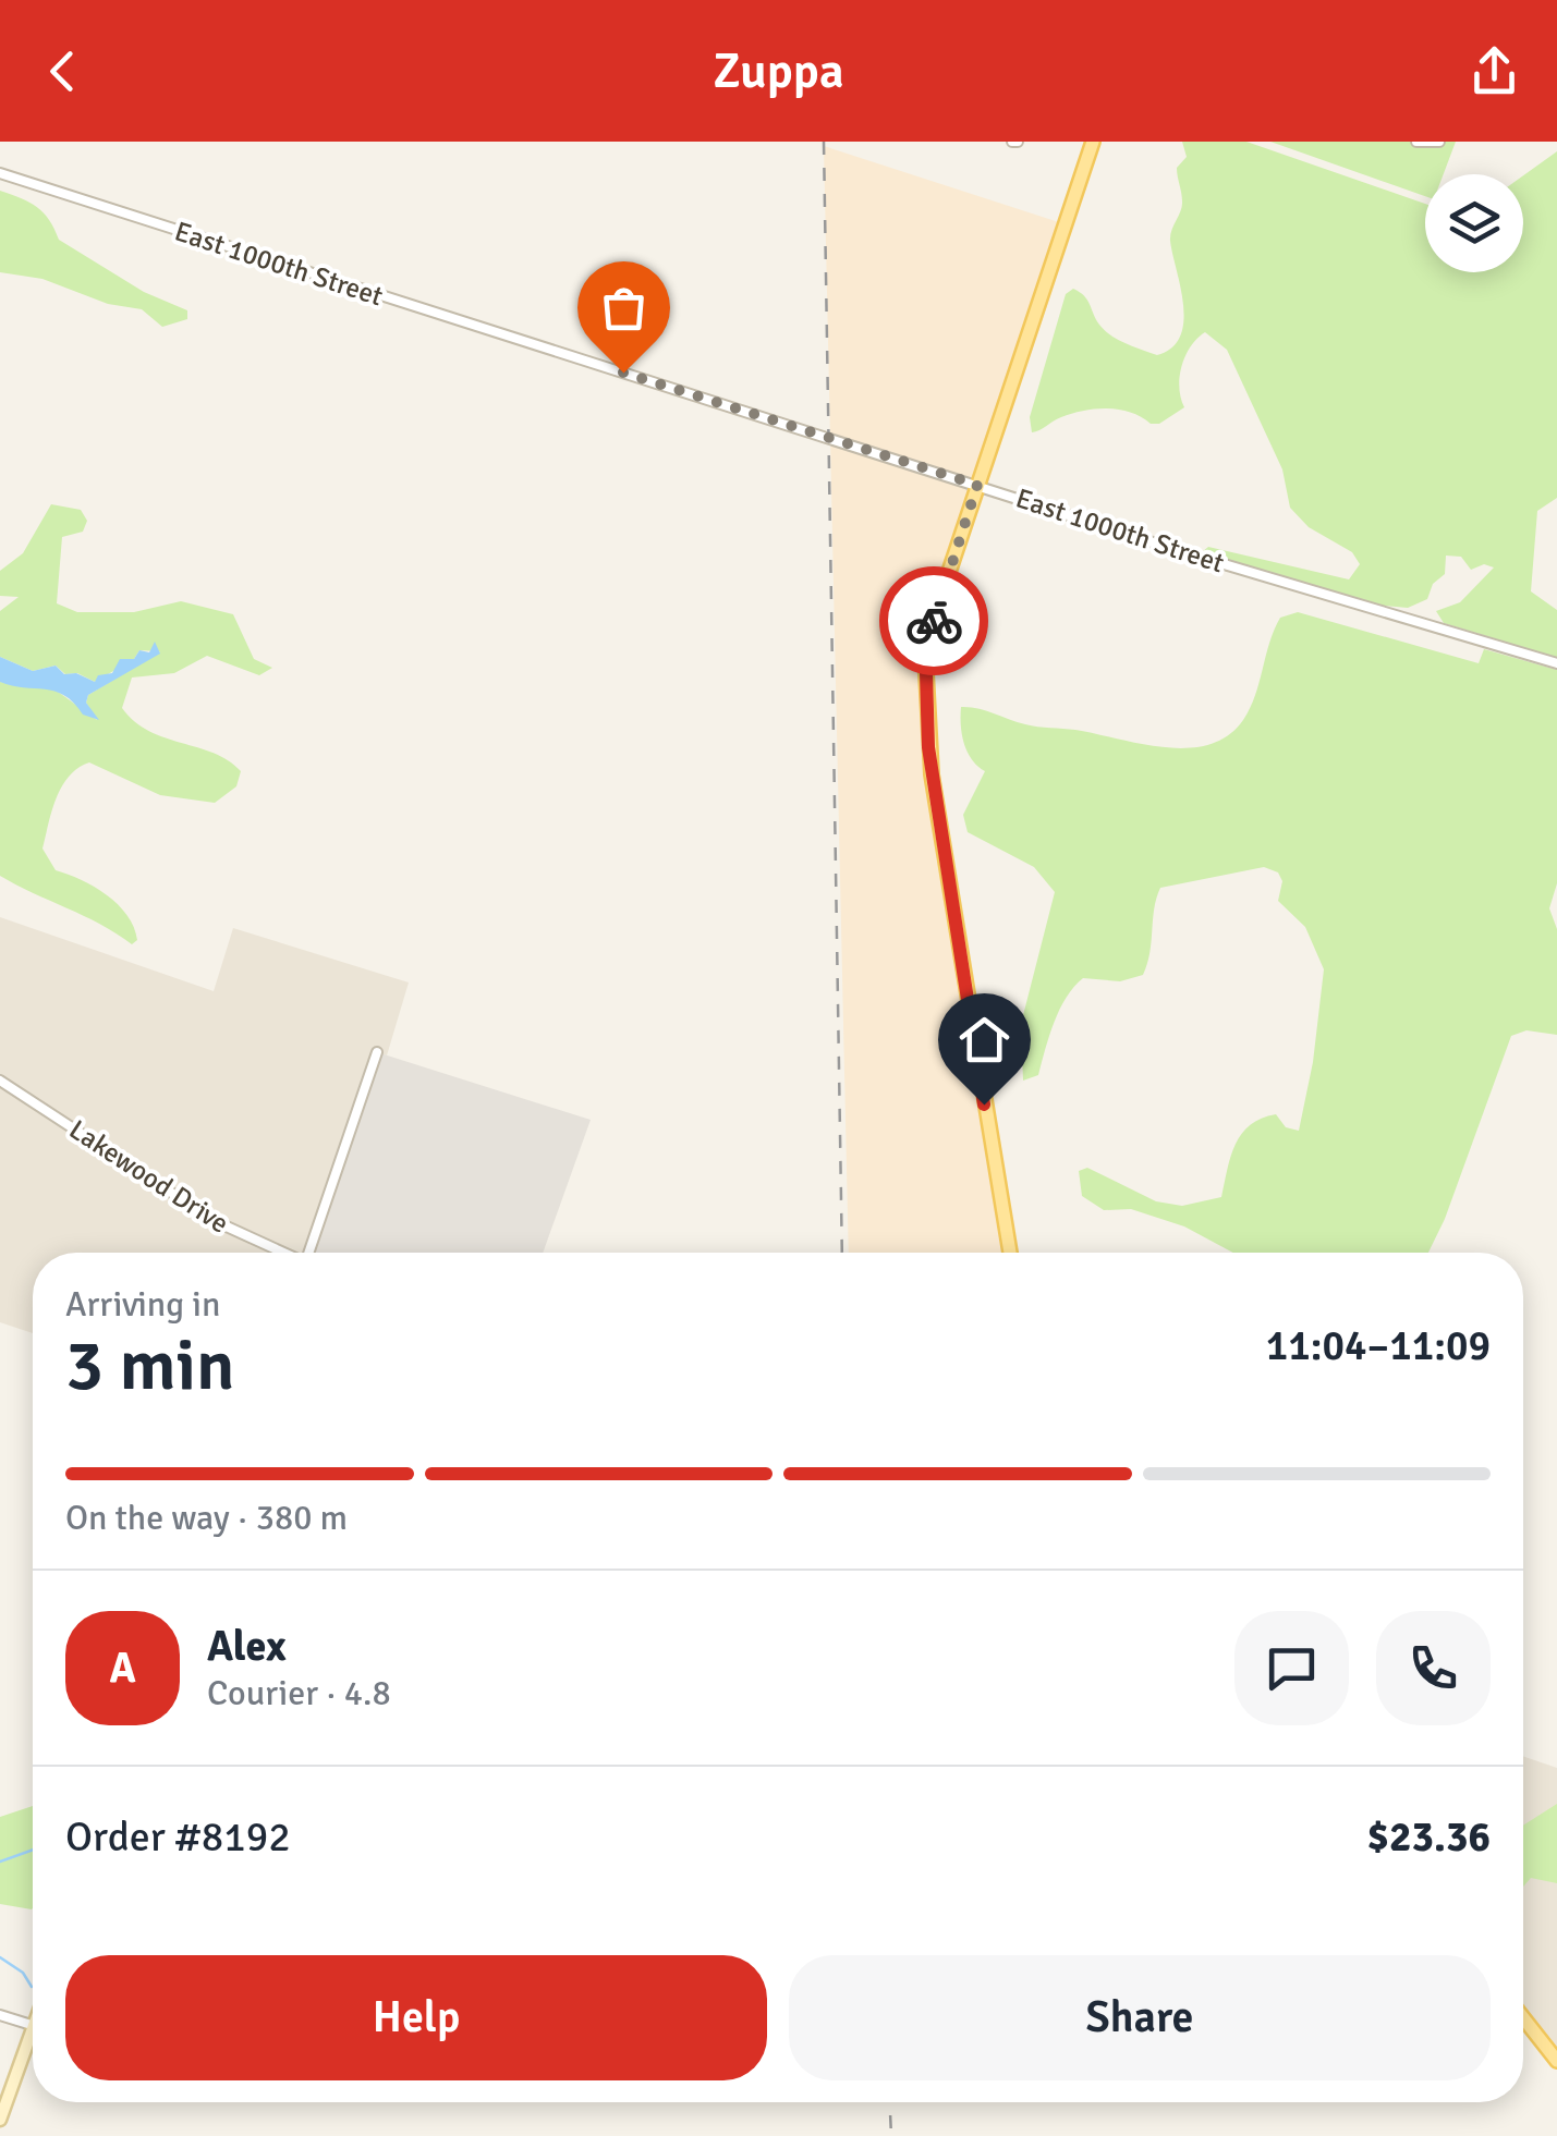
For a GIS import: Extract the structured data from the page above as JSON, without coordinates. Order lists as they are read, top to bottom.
{
  "streets": {
    "street": ["East 1000th Street", "Lakewood Drive"]
  },
  "page": {
    "header": "Zuppa",
    "heading": ["3 min", "Arriving in", "11:04–11:09"],
    "panel": [
      "Alex",
      "Courier · 4.8",
      "Order #8192",
      "$23.36"
    ],
    "bar": "On the way · 380 m",
    "round": "A",
    "buttons": ["Help", "Share"]
  }
}
